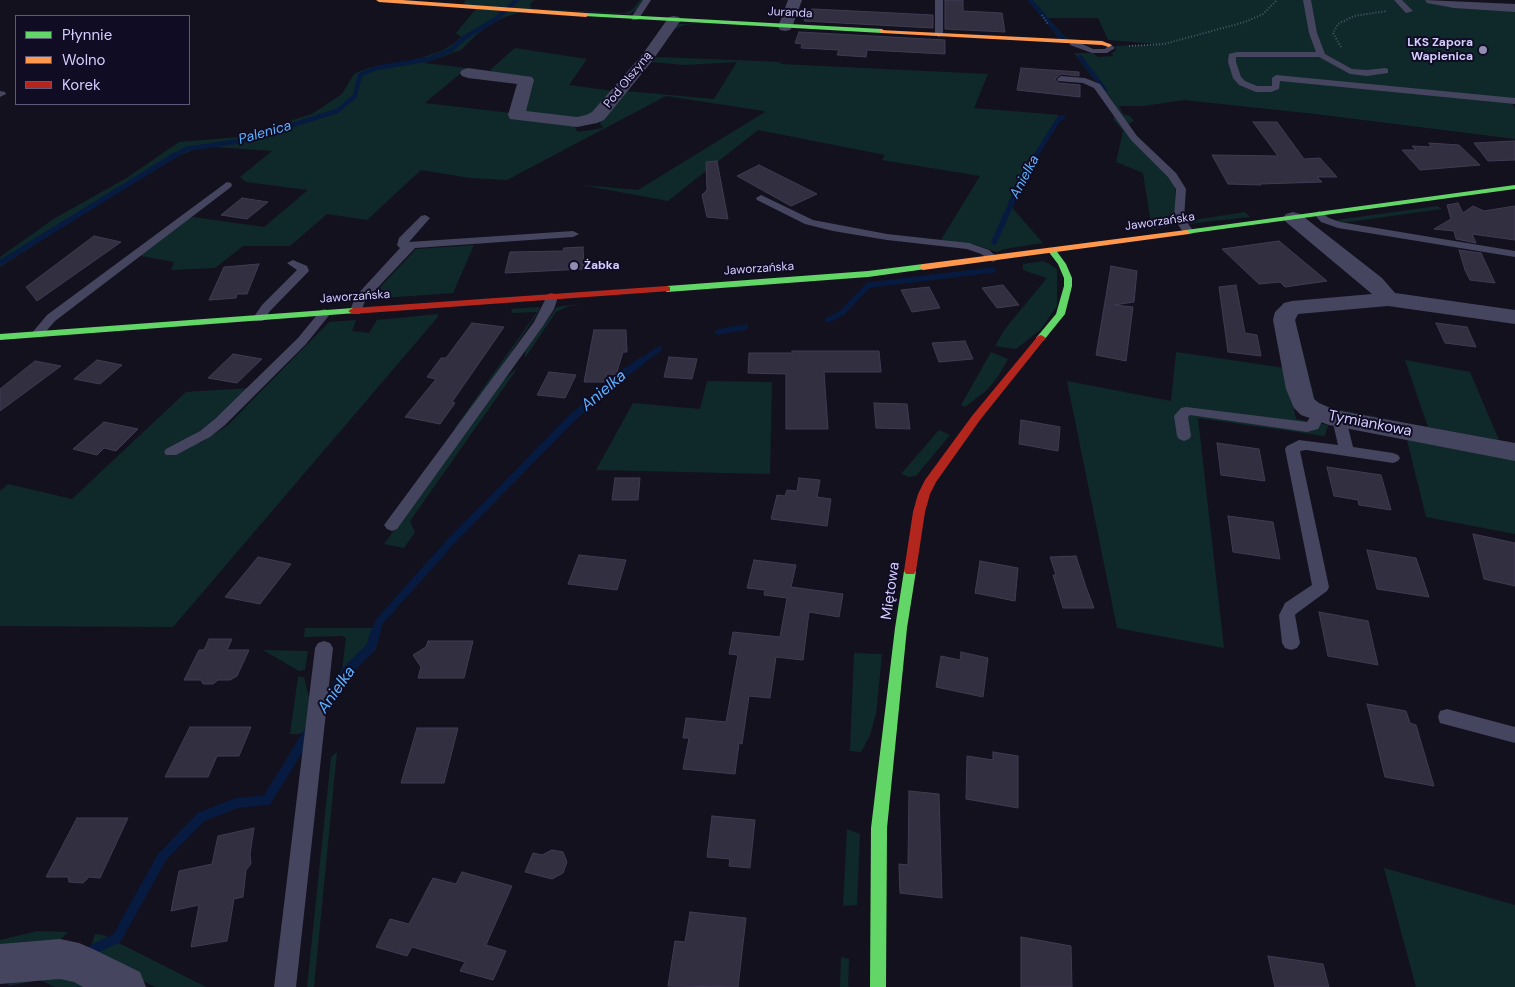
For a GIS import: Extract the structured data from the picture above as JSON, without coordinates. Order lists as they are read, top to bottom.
{
  "streets": {
    "street": [
      "Juranda",
      "Pod Olszyną",
      "Jaworzańska",
      "Tymiankowa",
      "Miętowa"
    ]
  },
  "crossings": [
    ["Juranda", "Pod Olszyną"],
    ["Jaworzańska", "Miętowa"]
  ],
  "water": ["Palenica", "Anielka"],
  "places": ["LKS Zapora Wapienica", "Żabka"],
  "legend": ["Płynnie", "Wolno", "Korek"]
}
